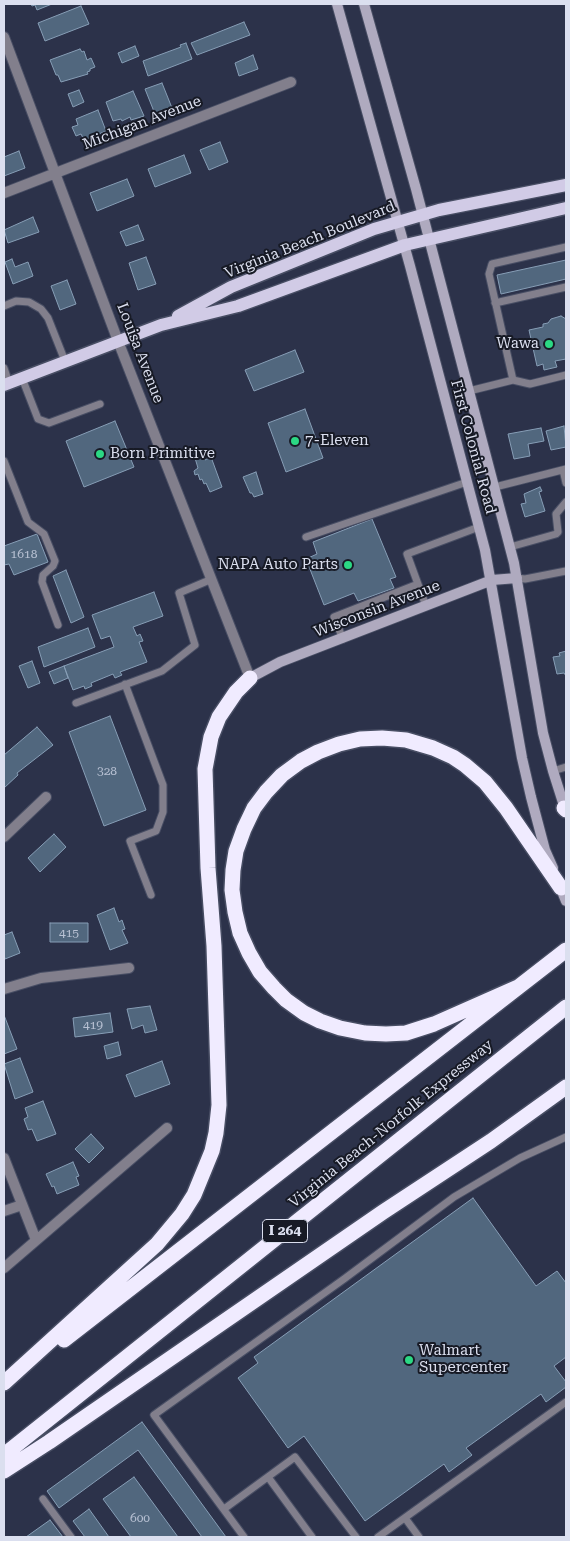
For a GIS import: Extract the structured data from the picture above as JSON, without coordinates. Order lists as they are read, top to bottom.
{
  "streets": {
    "highway": ["Virginia Beach-Norfolk Expressway", "I 264"],
    "main road": ["Virginia Beach Boulevard", "First Colonial Road", "Wisconsin Avenue"],
    "street": ["Michigan Avenue", "Louisa Avenue"]
  },
  "crossings": [
    ["Michigan Avenue", "Louisa Avenue"],
    ["Virginia Beach Boulevard", "Louisa Avenue"],
    ["Virginia Beach Boulevard", "First Colonial Road"],
    ["Louisa Avenue", "Wisconsin Avenue"],
    ["First Colonial Road", "Wisconsin Avenue"]
  ],
  "places": [
    "Wawa",
    "7-Eleven",
    "Born Primitive",
    "NAPA Auto Parts",
    "Walmart Supercenter"
  ],
  "house_numbers": [
    "1618",
    "328",
    "415",
    "419",
    "600"
  ]
}
